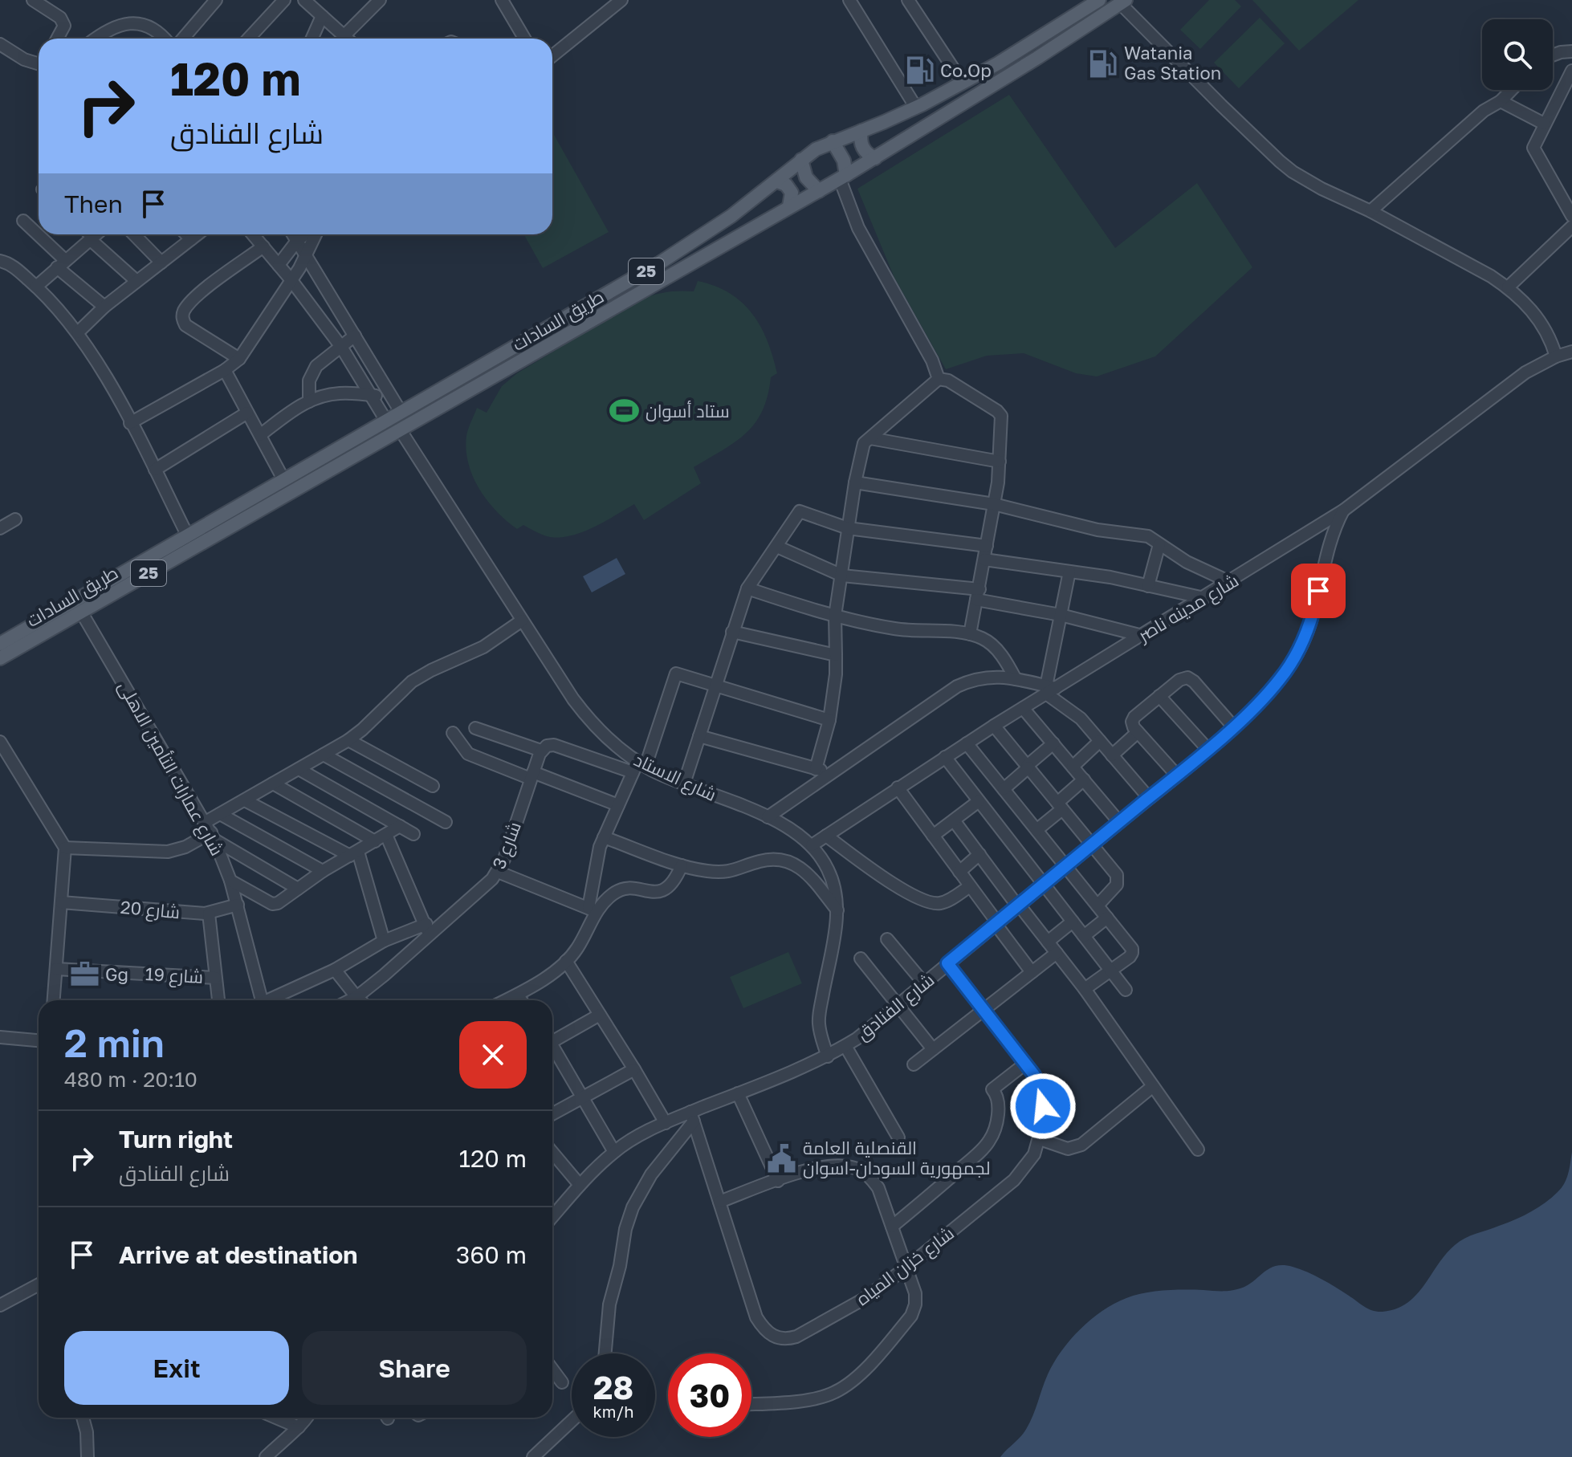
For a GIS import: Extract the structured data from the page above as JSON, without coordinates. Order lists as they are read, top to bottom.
{
  "streets": {
    "main road": ["25", "طريق السادات"],
    "street": [
      "شارع مدينه ناصر",
      "شارع عمارات التأمين الاهلى",
      "شارع الاستاد",
      "شارع 3",
      "شارع 20",
      "شارع 19",
      "شارع الفنادق",
      "شارع خزان المياه"
    ]
  },
  "crossings": [
    ["طريق السادات", "شارع عمارات التأمين الاهلى"],
    ["طريق السادات", "شارع الاستاد"],
    ["شارع مدينه ناصر", "شارع الاستاد"],
    ["شارع مدينه ناصر", "شارع الفنادق"],
    ["شارع عمارات التأمين الاهلى", "شارع 20"],
    ["شارع الاستاد", "شارع الفنادق"],
    ["شارع الفنادق", "شارع خزان المياه"]
  ],
  "places": {
    "fuel station": ["Watania Gas Station", "Co.Op"],
    "sports": ["ستاد أسوان"],
    "office": ["Gg"],
    "public building": ["القنصلية العامة لجمهورية السودان-اسوان"]
  },
  "page": {
    "turn": ["120 m", "شارع الفنادق"],
    "then": "Then",
    "heading": ["2 min", "480 m · 20:10"],
    "list": [
      {
        "name": "Turn right",
        "note": "شارع الفنادق",
        "value": "120 m"
      },
      {
        "name": "Arrive at destination",
        "value": "360 m"
      }
    ],
    "buttons": ["Exit", "Share"],
    "speed": "28 km/h",
    "limit": "30"
  }
}
